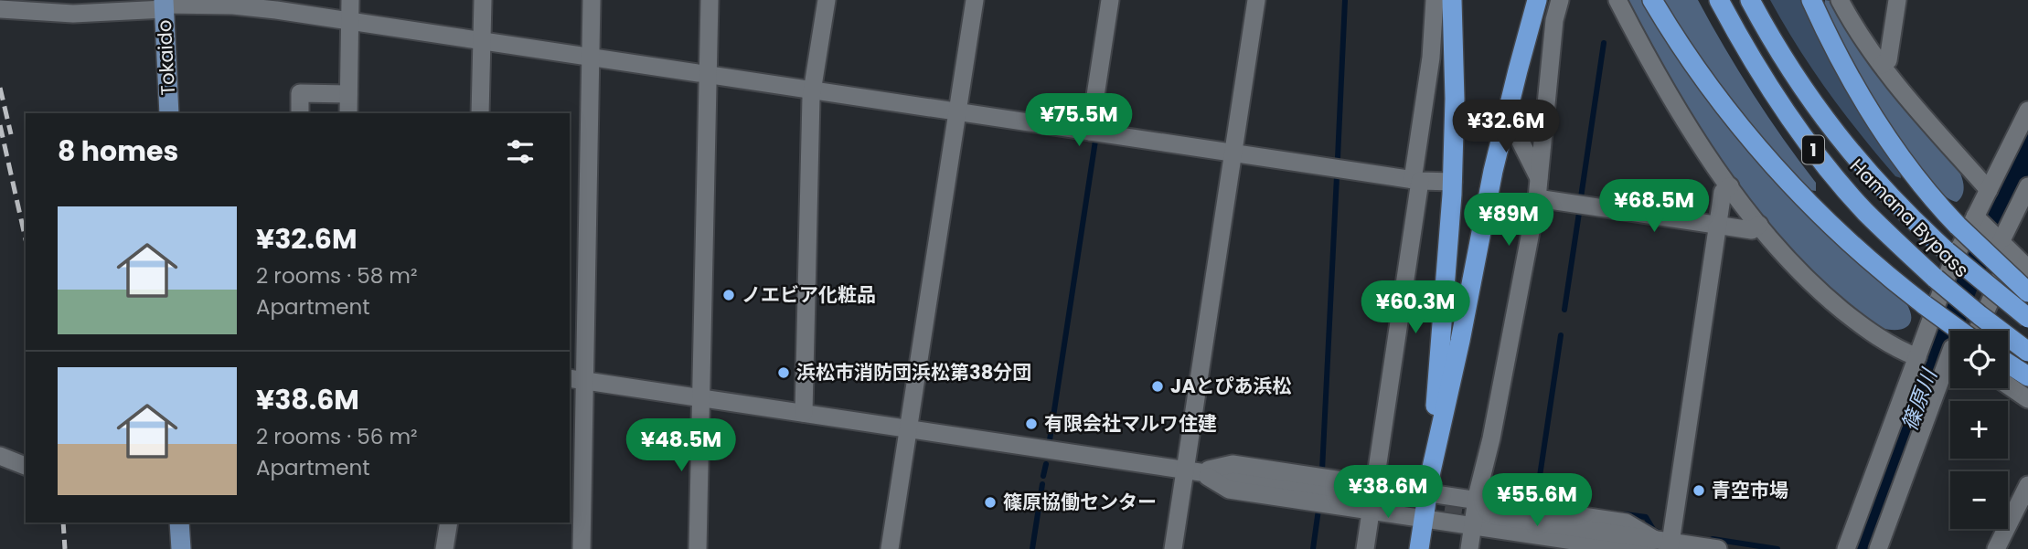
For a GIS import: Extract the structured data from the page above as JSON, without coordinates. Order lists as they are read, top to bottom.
{
  "streets": {
    "highway": ["1", "Hamana Bypass"],
    "main road": ["Tokaido"]
  },
  "water": ["篠原川"],
  "places": [
    "ノエビア化粧品",
    "浜松市消防団浜松第38分団",
    "JAとぴあ浜松",
    "有限会社マルワ住建",
    "青空市場",
    "篠原協働センター"
  ],
  "page": {
    "price": [
      "¥75.5M",
      "¥32.6M",
      "¥68.5M",
      "¥89M",
      "¥60.3M",
      "¥48.5M",
      "¥38.6M",
      "¥55.6M"
    ],
    "heading": "8 homes",
    "list": [
      {
        "name": "¥32.6M",
        "note": "2 rooms · 58 m² · Apartment"
      },
      {
        "name": "¥38.6M",
        "note": "2 rooms · 56 m² · Apartment"
      }
    ],
    "map_buttons": ["+", "−"]
  }
}
